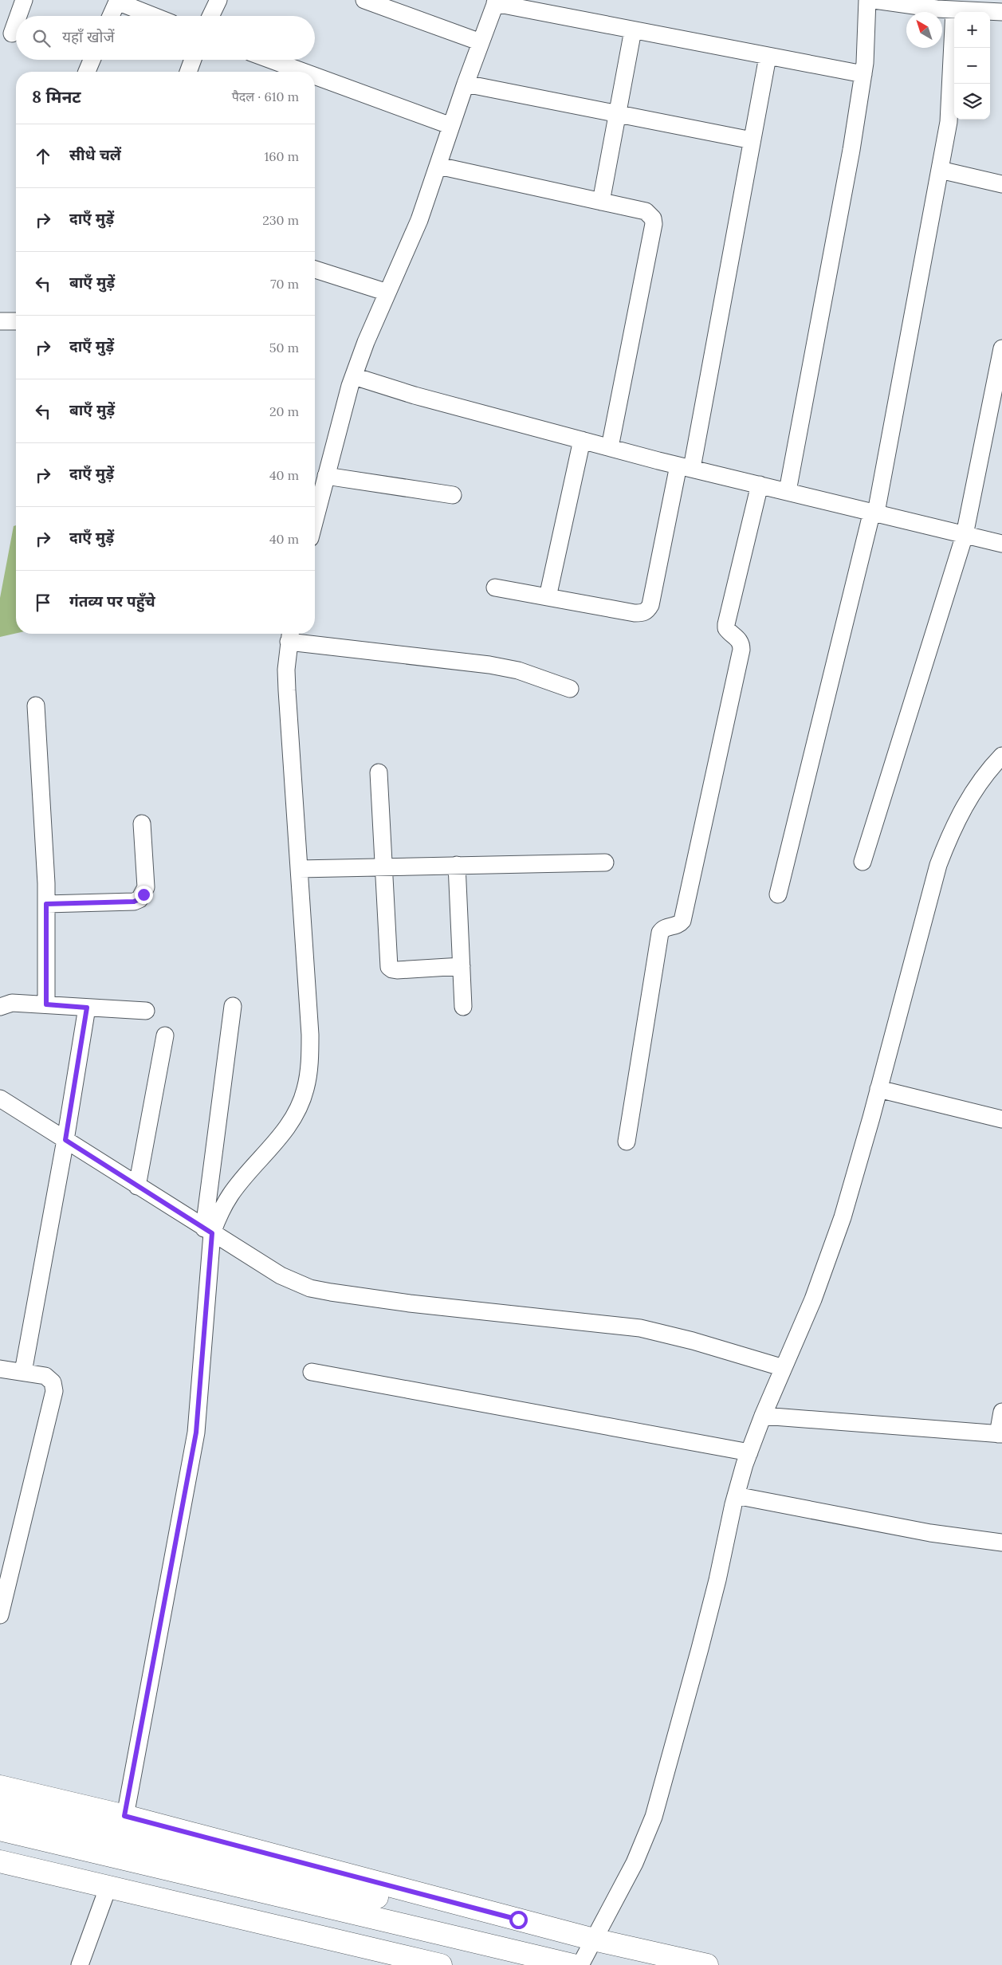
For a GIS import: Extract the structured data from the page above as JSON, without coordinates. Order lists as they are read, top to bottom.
{
  "north": "top left",
  "page": {
    "map_buttons": ["+", "−"],
    "search": "यहाँ खोजें",
    "heading": ["8 मिनट", "पैदल · 610 m"],
    "list": [
      ["सीधे चलें", "160 m"],
      ["दाएँ मुड़ें", "230 m"],
      ["बाएँ मुड़ें", "70 m"],
      ["दाएँ मुड़ें", "50 m"],
      ["बाएँ मुड़ें", "20 m"],
      ["दाएँ मुड़ें", "40 m"],
      ["दाएँ मुड़ें", "40 m"],
      "गंतव्य पर पहुँचे"
    ]
  }
}
